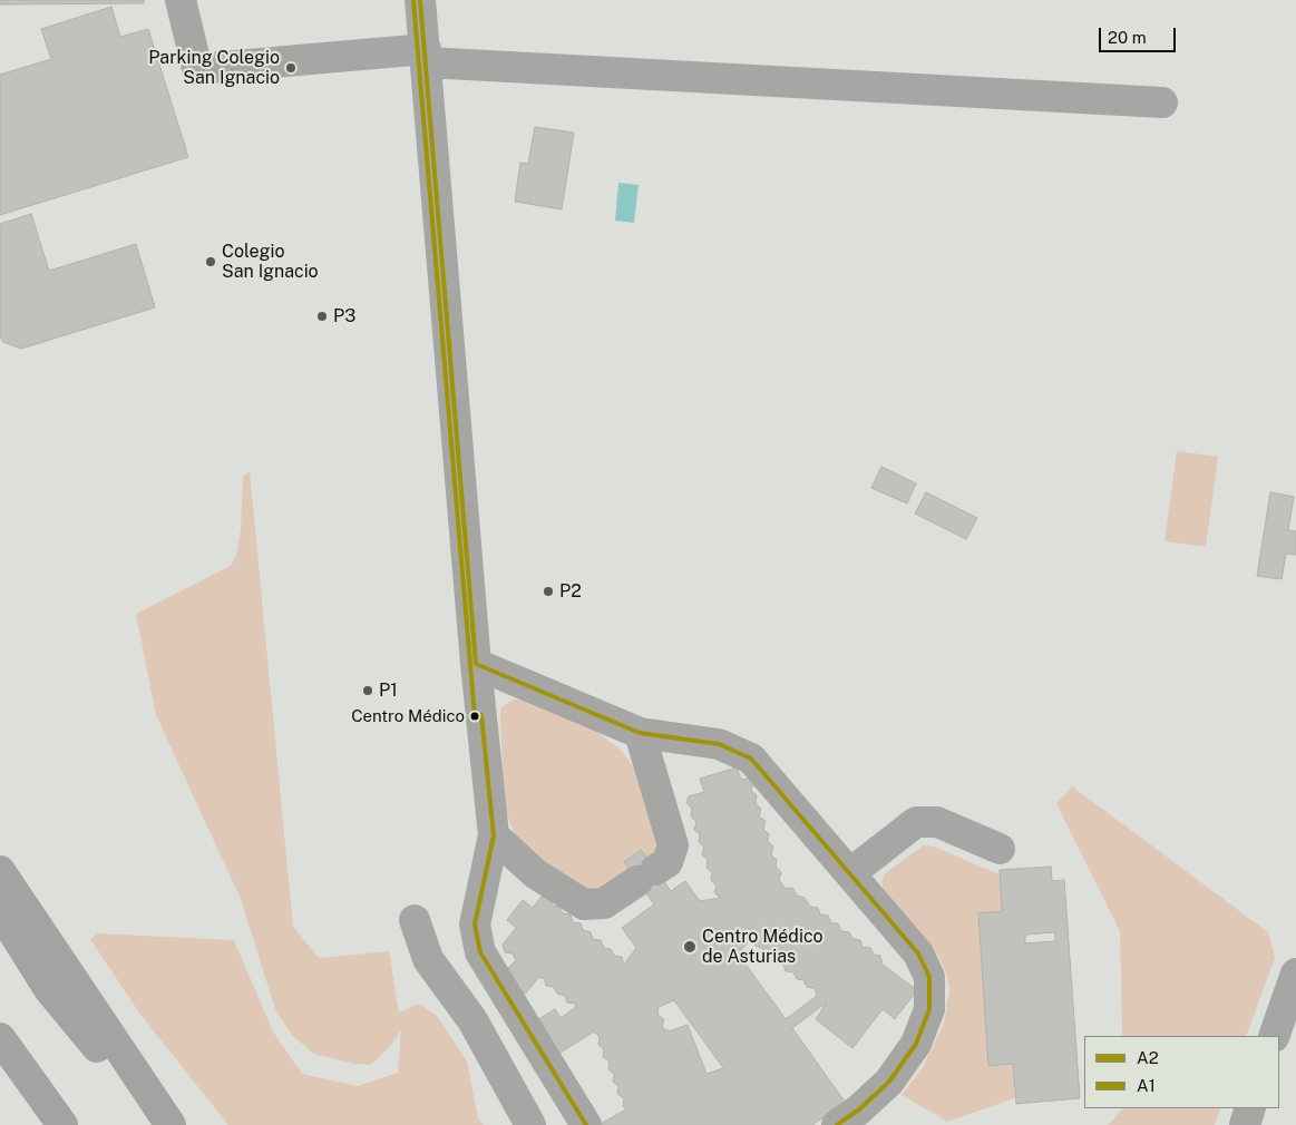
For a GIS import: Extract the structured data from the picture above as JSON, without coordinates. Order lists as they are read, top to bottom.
{
  "places": [
    "Parking Colegio San Ignacio",
    "Colegio San Ignacio",
    "P3",
    "P2",
    "P1",
    "Centro Médico",
    "Centro Médico de Asturias"
  ],
  "lines": ["transit line A2", "transit line A1"],
  "legend": ["A2", "A1"],
  "scale_bar": "20 m"
}
